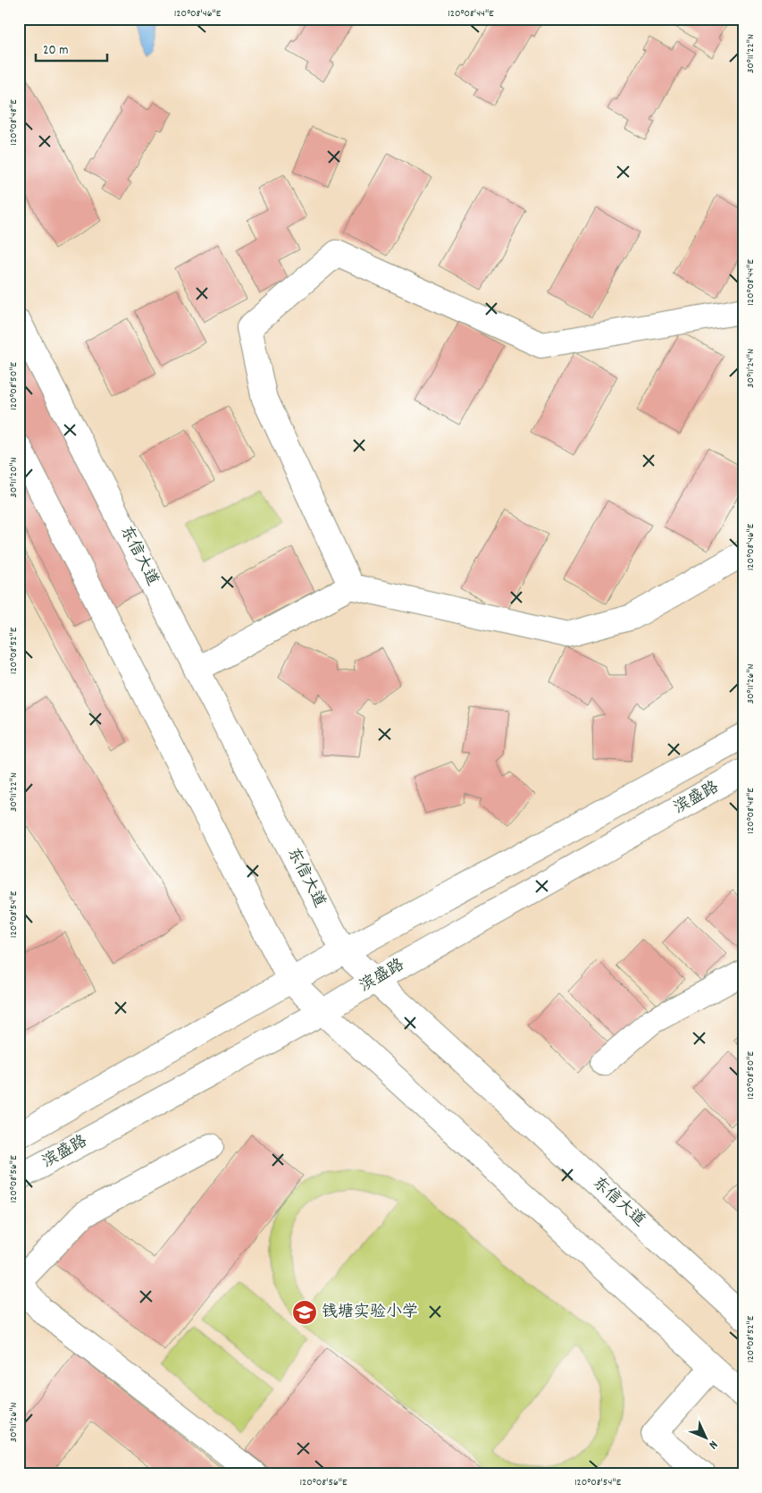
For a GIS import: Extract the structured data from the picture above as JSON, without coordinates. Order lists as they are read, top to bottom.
{
  "streets": {
    "main road": ["东信大道", "滨盛路"]
  },
  "crossings": [
    ["东信大道", "滨盛路"]
  ],
  "places": {
    "school or university": ["钱塘实验小学"]
  },
  "scale_bar": "20 m",
  "north": "bottom right",
  "coordinates": [
    "120°08'46\"E",
    "120°08'44\"E",
    "30°11'22\"N",
    "120°08'48\"E",
    "30°11'24\"N",
    "120°08'50\"E",
    "30°11'20\"N",
    "120°08'52\"E",
    "30°11'26\"N",
    "120°08'54\"E",
    "120°08'56\"E"
  ]
}
